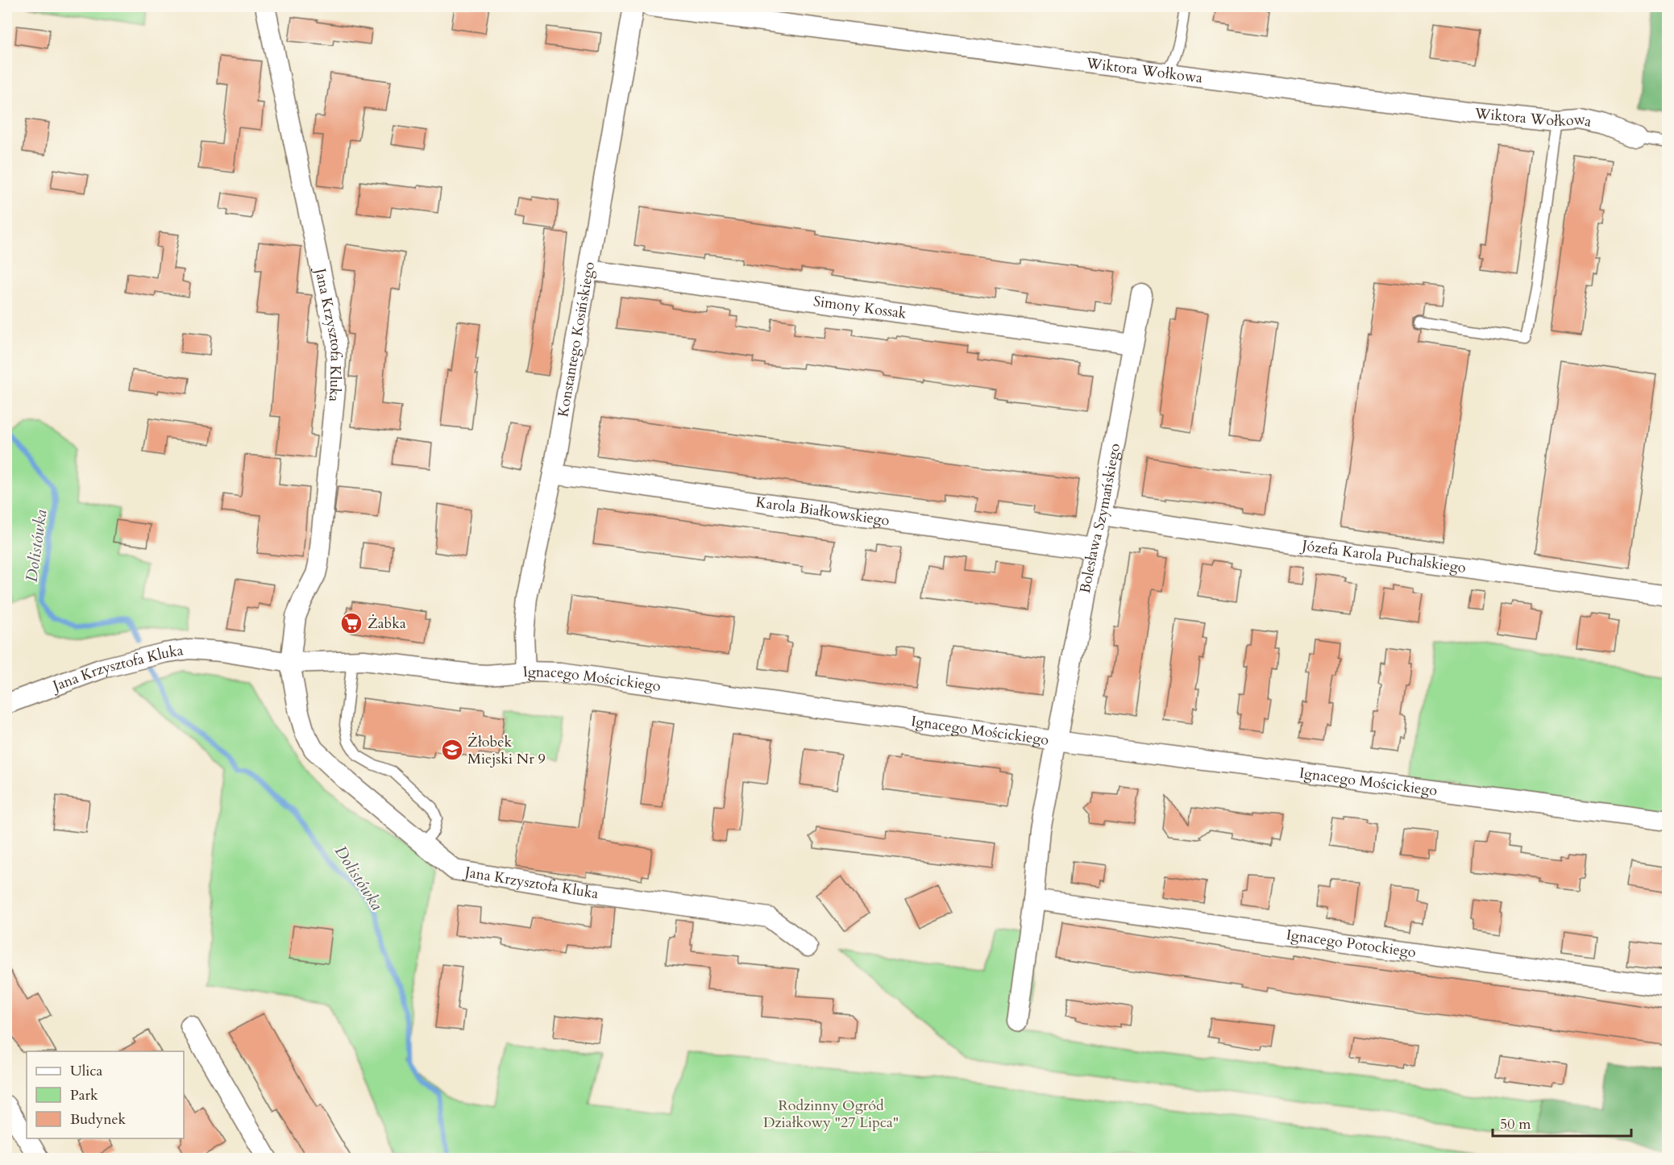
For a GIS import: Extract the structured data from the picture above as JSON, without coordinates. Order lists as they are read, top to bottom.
{
  "streets": {
    "street": [
      "Wiktora Wołkowa",
      "Simony Kossak",
      "Jana Krzysztofa Kluka",
      "Konstantego Kosińskiego",
      "Karola Białkowskiego",
      "Bolesława Szymańskiego",
      "Józefa Karola Puchalskiego",
      "Ignacego Mościckiego",
      "Ignacego Potockiego"
    ]
  },
  "crossings": [
    ["Simony Kossak", "Konstantego Kosińskiego"],
    ["Simony Kossak", "Bolesława Szymańskiego"],
    ["Jana Krzysztofa Kluka", "Ignacego Mościckiego"],
    ["Konstantego Kosińskiego", "Karola Białkowskiego"],
    ["Konstantego Kosińskiego", "Ignacego Mościckiego"],
    ["Karola Białkowskiego", "Bolesława Szymańskiego"],
    ["Bolesława Szymańskiego", "Józefa Karola Puchalskiego"],
    ["Bolesława Szymańskiego", "Ignacego Mościckiego"]
  ],
  "water": ["Dolistówka"],
  "parks": ["Rodzinny Ogród Działkowy \"27 Lipca\""],
  "places": {
    "supermarket": ["Żabka"],
    "school or university": ["Żłobek Miejski Nr 9"]
  },
  "legend": ["Ulica", "Park", "Budynek"],
  "scale_bar": "50 m"
}
